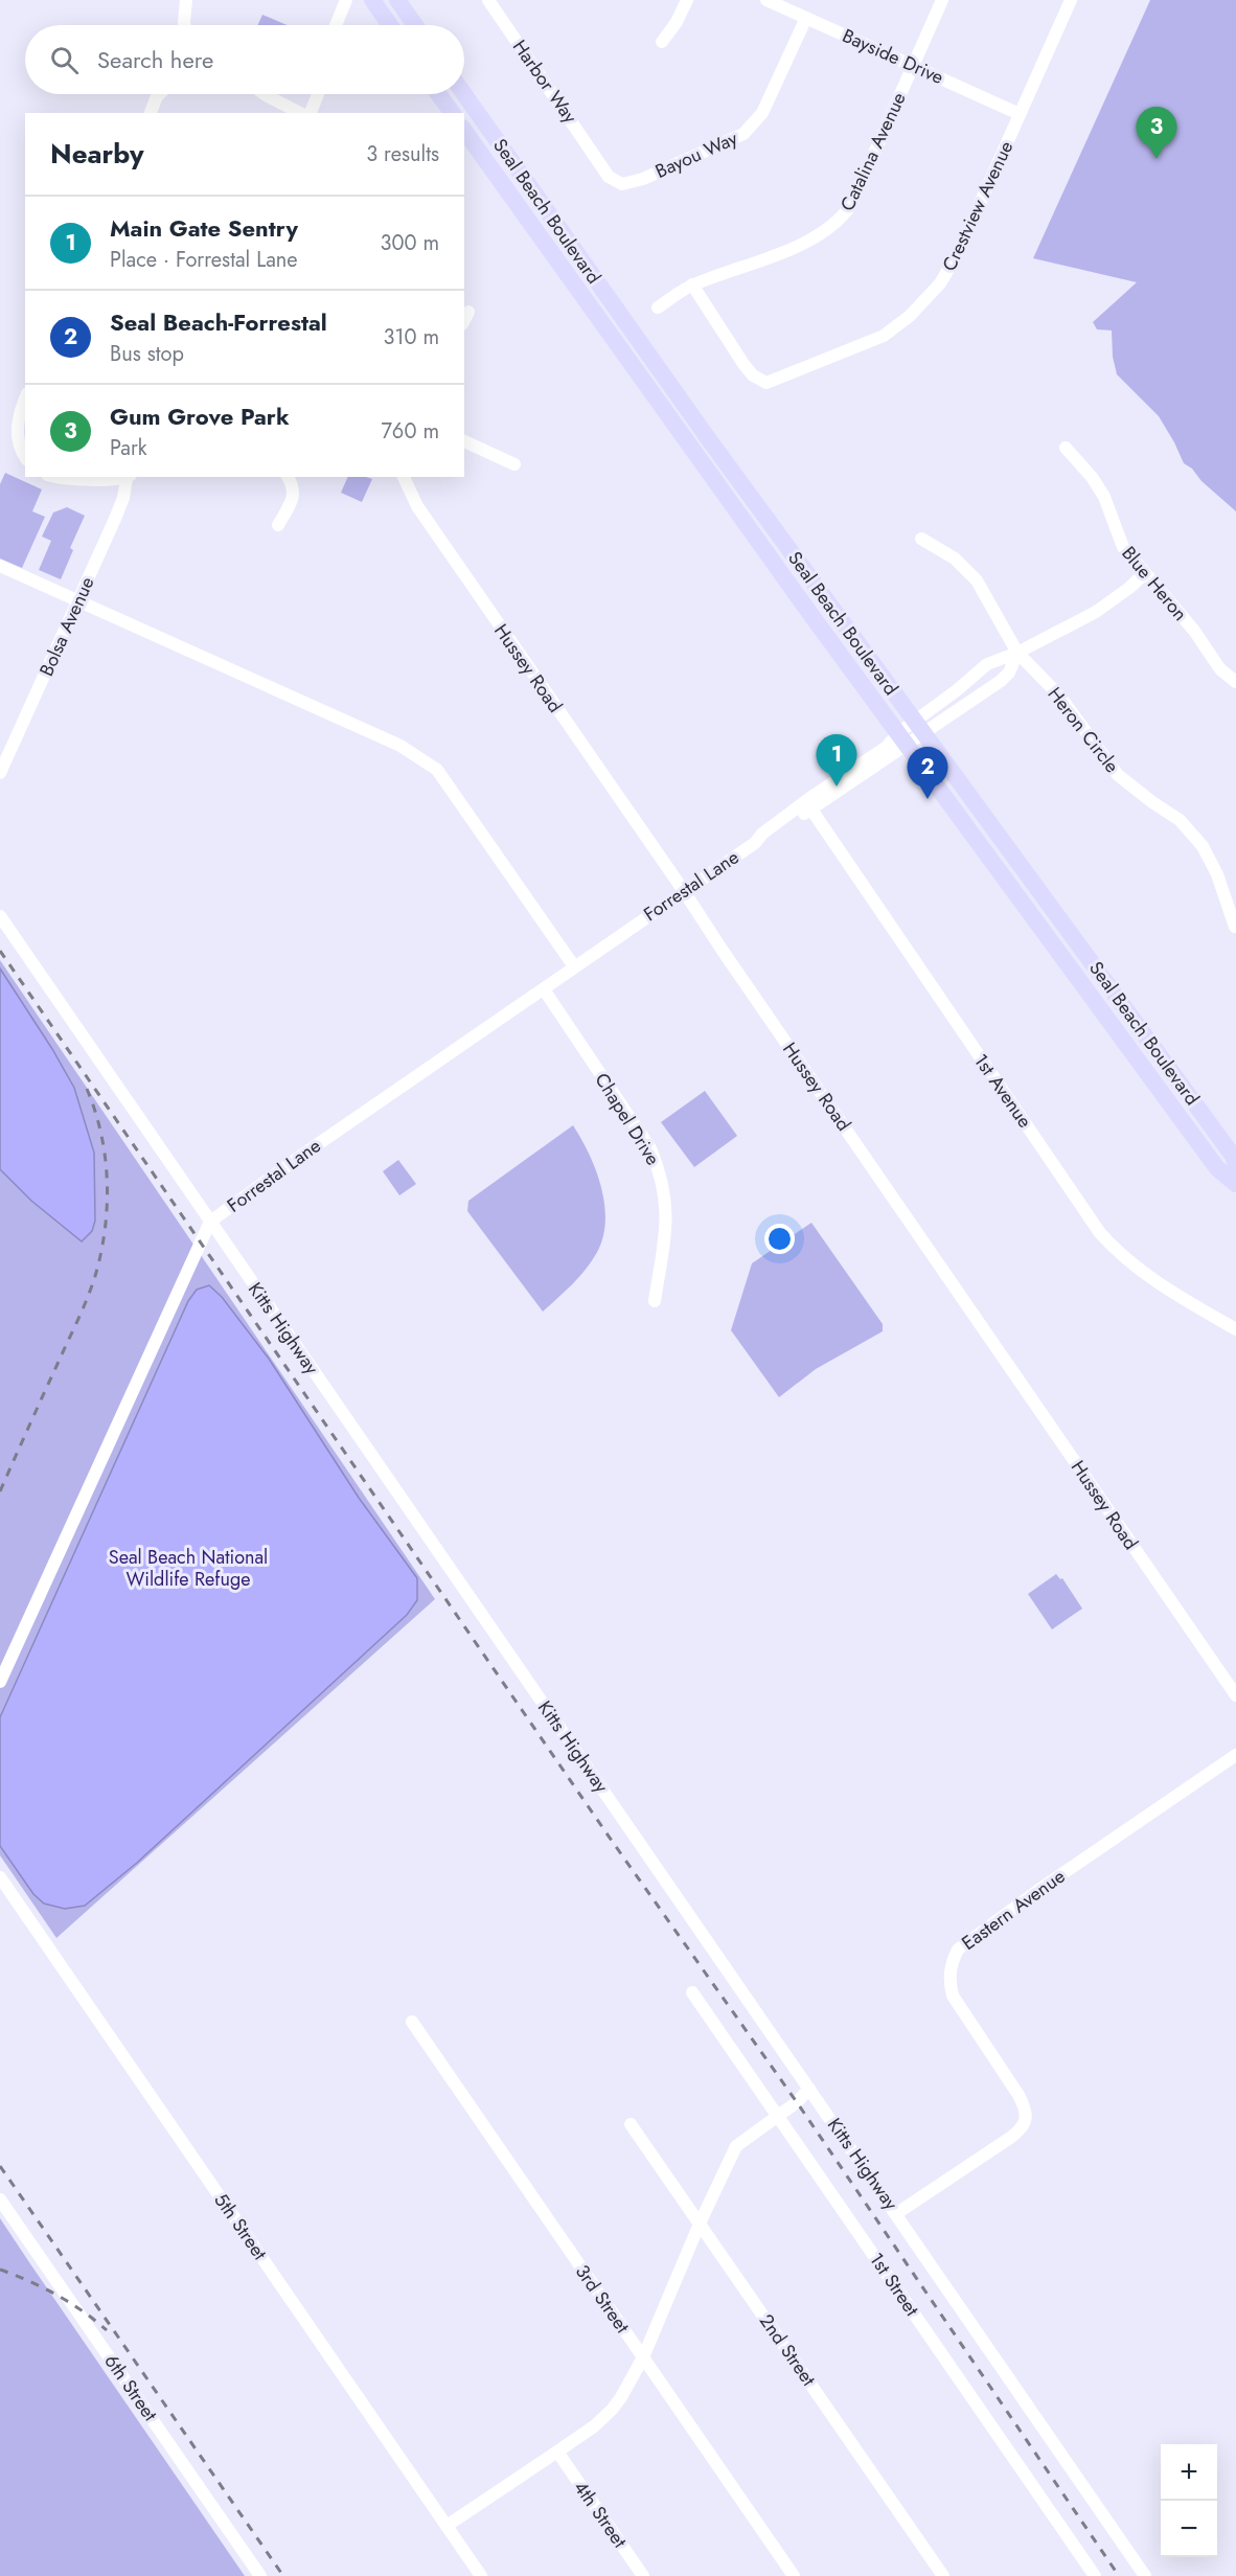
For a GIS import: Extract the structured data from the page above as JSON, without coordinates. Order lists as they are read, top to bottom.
{
  "streets": {
    "main road": ["Seal Beach Boulevard"],
    "street": [
      "Bayside Drive",
      "Harbor Way",
      "Catalina Avenue",
      "Bayou Way",
      "Crestview Avenue",
      "Blue Heron",
      "Bolsa Avenue",
      "Hussey Road",
      "Heron Circle",
      "Forrestal Lane",
      "1st Avenue",
      "Chapel Drive",
      "Kitts Highway",
      "Eastern Avenue",
      "5th Street",
      "1st Street",
      "3rd Street",
      "2nd Street",
      "6th Street",
      "4th Street"
    ]
  },
  "crossings": [
    ["Bayside Drive", "Catalina Avenue"],
    ["Bayside Drive", "Bayou Way"],
    ["Bayside Drive", "Crestview Avenue"],
    ["Harbor Way", "Bayou Way"],
    ["Catalina Avenue", "Crestview Avenue"],
    ["Seal Beach Boulevard", "Forrestal Lane"],
    ["Hussey Road", "Forrestal Lane"],
    ["Forrestal Lane", "1st Avenue"],
    ["Forrestal Lane", "Chapel Drive"],
    ["Forrestal Lane", "Kitts Highway"],
    ["Kitts Highway", "Eastern Avenue"]
  ],
  "parks": ["Seal Beach National Wildlife Refuge"],
  "page": {
    "search": "Search here",
    "pins": ["3", "1", "2"],
    "heading": ["Nearby", "3 results"],
    "list": [
      {
        "mark": "1",
        "name": "Main Gate Sentry",
        "note": "Place · Forrestal Lane",
        "value": "300 m"
      },
      {
        "mark": "2",
        "name": "Seal Beach-Forrestal",
        "note": "Bus stop",
        "value": "310 m"
      },
      {
        "mark": "3",
        "name": "Gum Grove Park",
        "note": "Park",
        "value": "760 m"
      }
    ],
    "map_buttons": ["+", "−"]
  }
}
